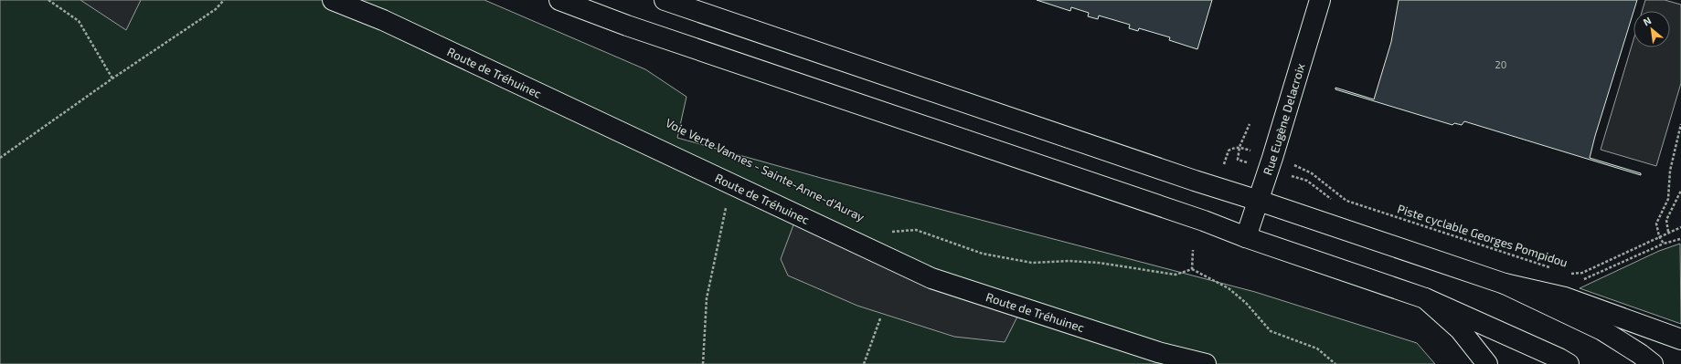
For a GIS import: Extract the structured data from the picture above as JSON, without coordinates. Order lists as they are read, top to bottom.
{
  "streets": {
    "main road": ["Route de Tréhuinec", "Rue Eugène Delacroix"],
    "path": ["Piste cyclable Georges Pompidou"]
  },
  "house_numbers": ["20"],
  "north": "top left"
}
